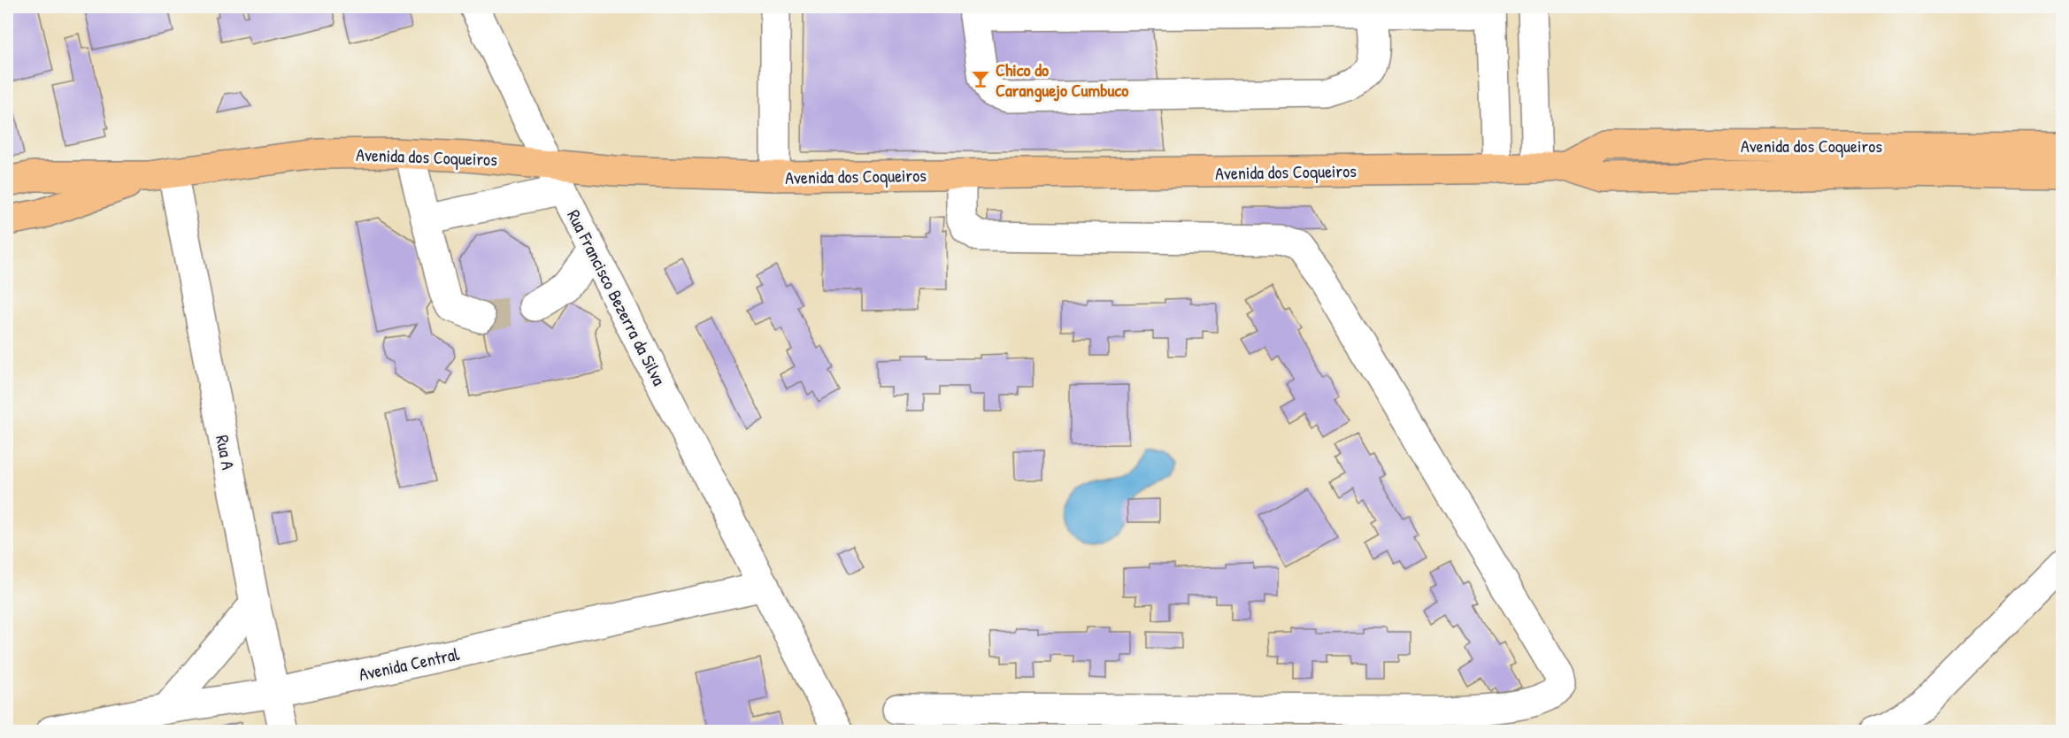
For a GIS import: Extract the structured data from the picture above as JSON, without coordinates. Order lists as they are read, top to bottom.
{
  "streets": {
    "main road": ["Avenida dos Coqueiros"],
    "street": ["Rua Francisco Bezerra da Silva", "Rua A", "Avenida Central"]
  },
  "crossings": [
    ["Avenida dos Coqueiros", "Rua Francisco Bezerra da Silva"],
    ["Avenida dos Coqueiros", "Rua A"],
    ["Rua Francisco Bezerra da Silva", "Avenida Central"],
    ["Rua A", "Avenida Central"]
  ],
  "places": {
    "bar": ["Chico do Caranguejo Cumbuco"]
  }
}
